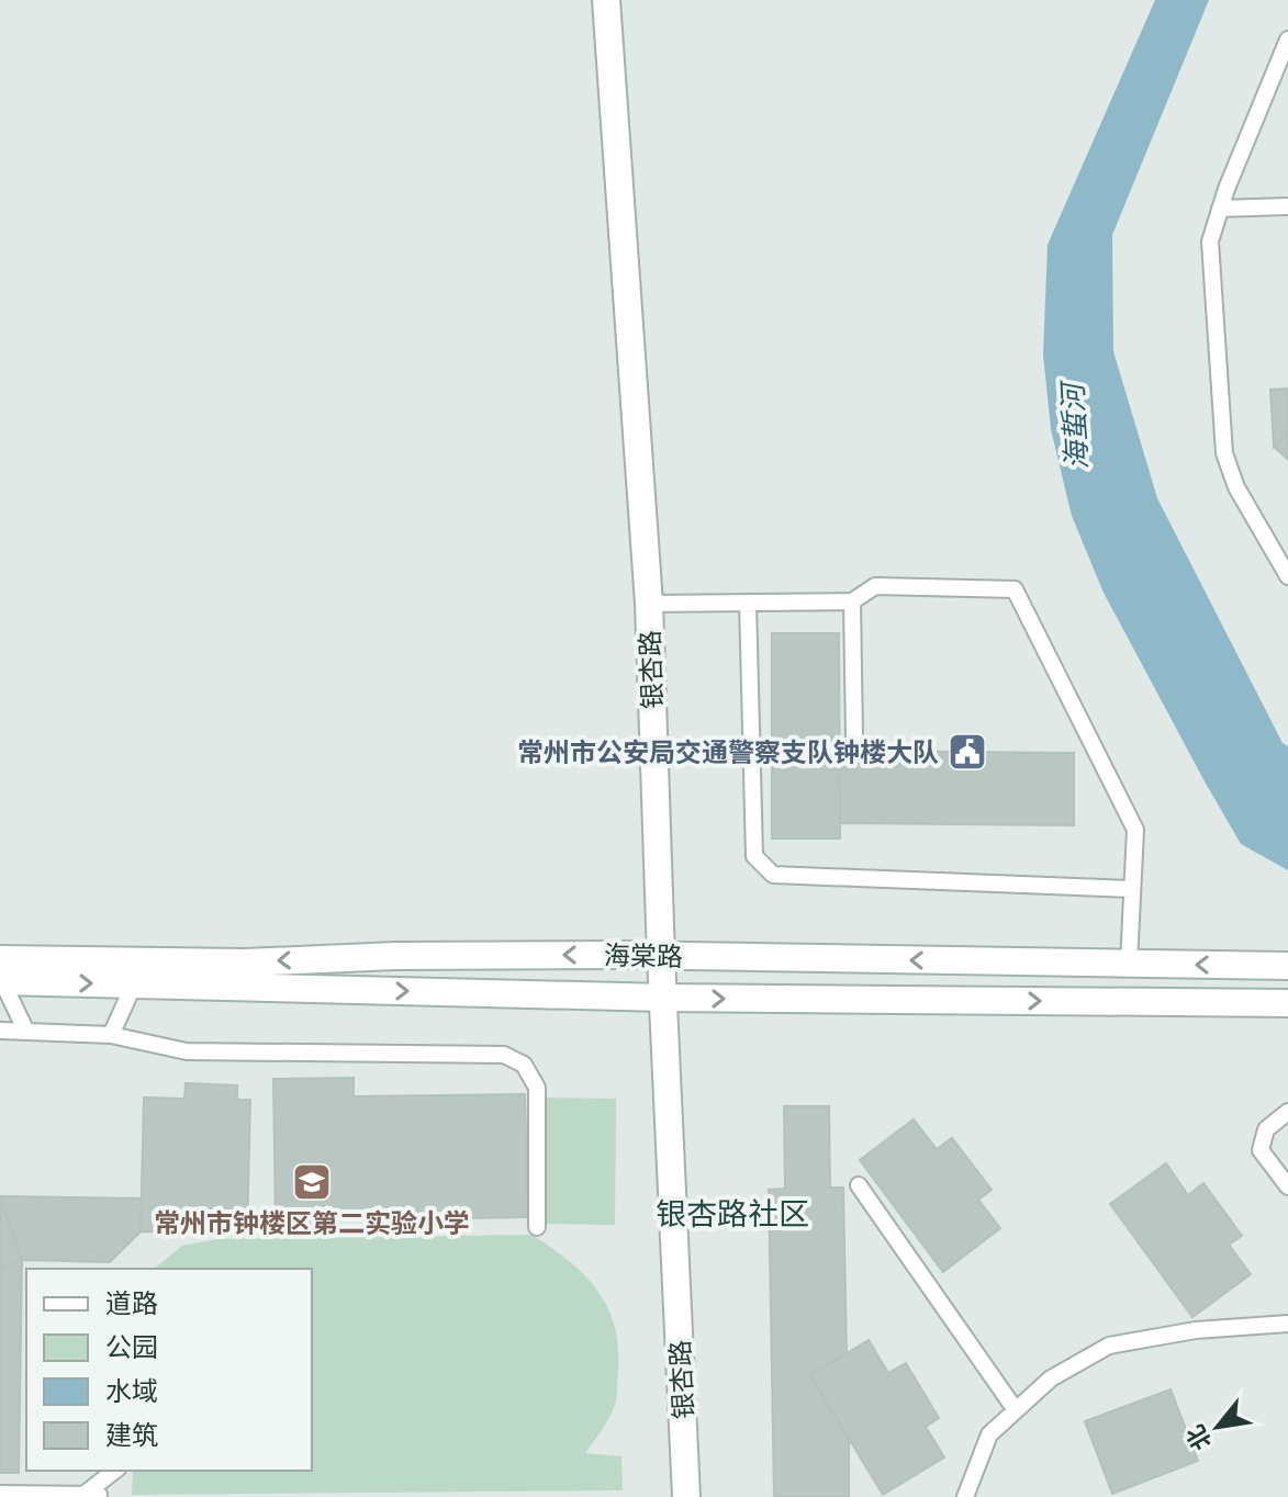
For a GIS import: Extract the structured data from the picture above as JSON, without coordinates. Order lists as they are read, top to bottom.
{
  "streets": {
    "street": ["银杏路", "海棠路"]
  },
  "crossings": [
    ["银杏路", "海棠路"]
  ],
  "districts": ["银杏路社区"],
  "water": ["海蜇河"],
  "places": {
    "public building": ["常州市公安局交通警察支队钟楼大队"],
    "school or university": ["常州市钟楼区第二实验小学"]
  },
  "legend": [
    "道路",
    "公园",
    "水域",
    "建筑"
  ],
  "north": "bottom left"
}
